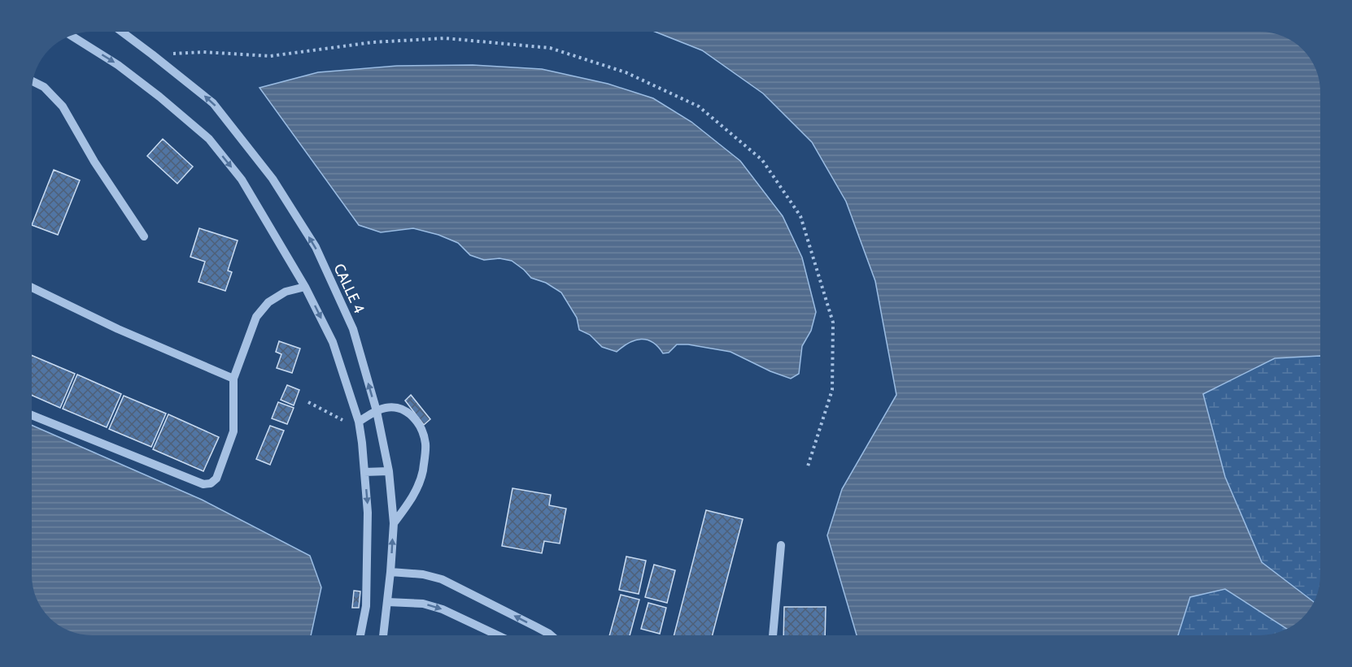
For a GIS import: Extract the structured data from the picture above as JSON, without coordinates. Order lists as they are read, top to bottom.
{
  "streets": {
    "lane": ["CALLE 4"]
  }
}
